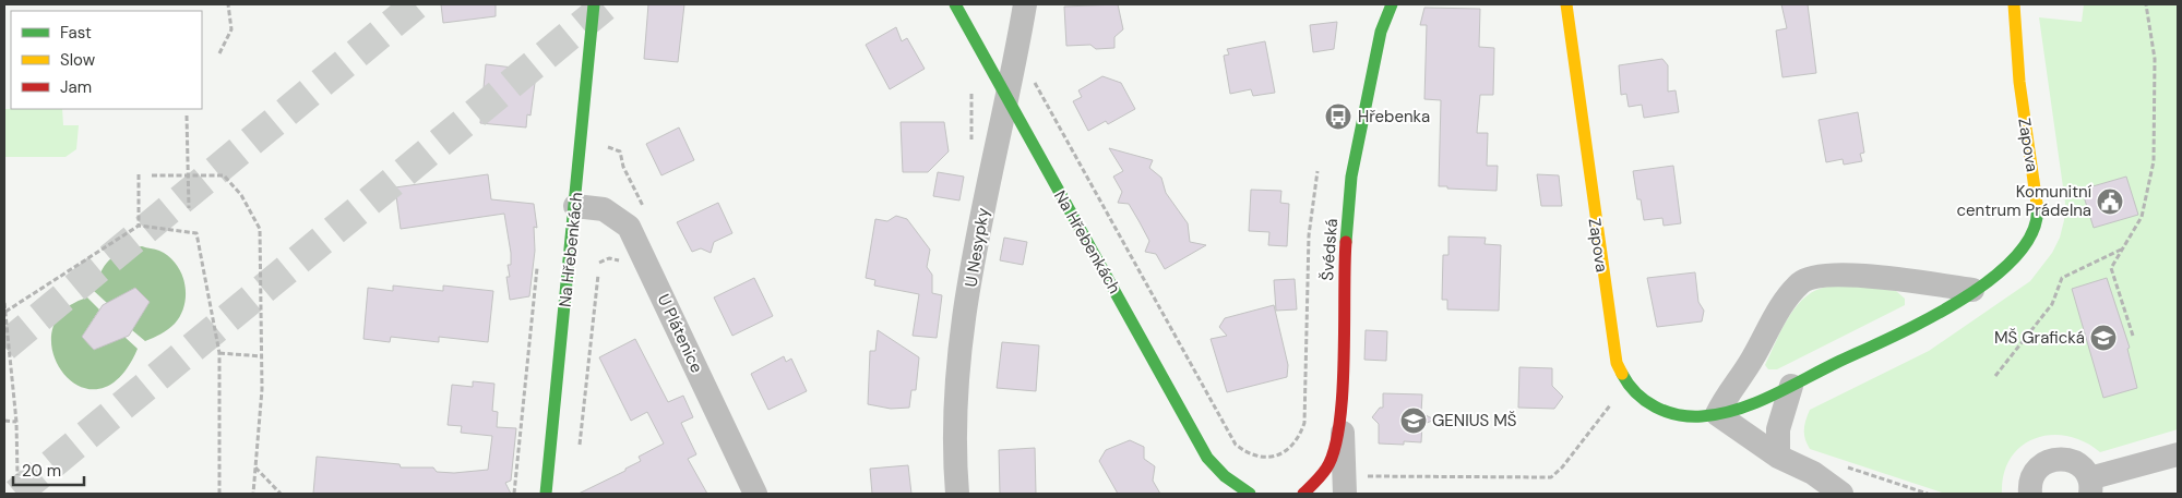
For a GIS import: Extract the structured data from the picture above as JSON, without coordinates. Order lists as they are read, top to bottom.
{
  "streets": {
    "street": [
      "Zapova",
      "Na Hřebenkách",
      "U Nesypky",
      "Švédská",
      "U Plátenice"
    ]
  },
  "crossings": [
    ["Na Hřebenkách", "U Nesypky"],
    ["Na Hřebenkách", "U Plátenice"]
  ],
  "places": {
    "bus stop": ["Hřebenka"],
    "public building": ["Komunitní centrum Prádelna"],
    "school or university": ["MŠ Grafická", "GENIUS MŠ"]
  },
  "legend": ["Fast", "Slow", "Jam"],
  "scale_bar": "20 m"
}
